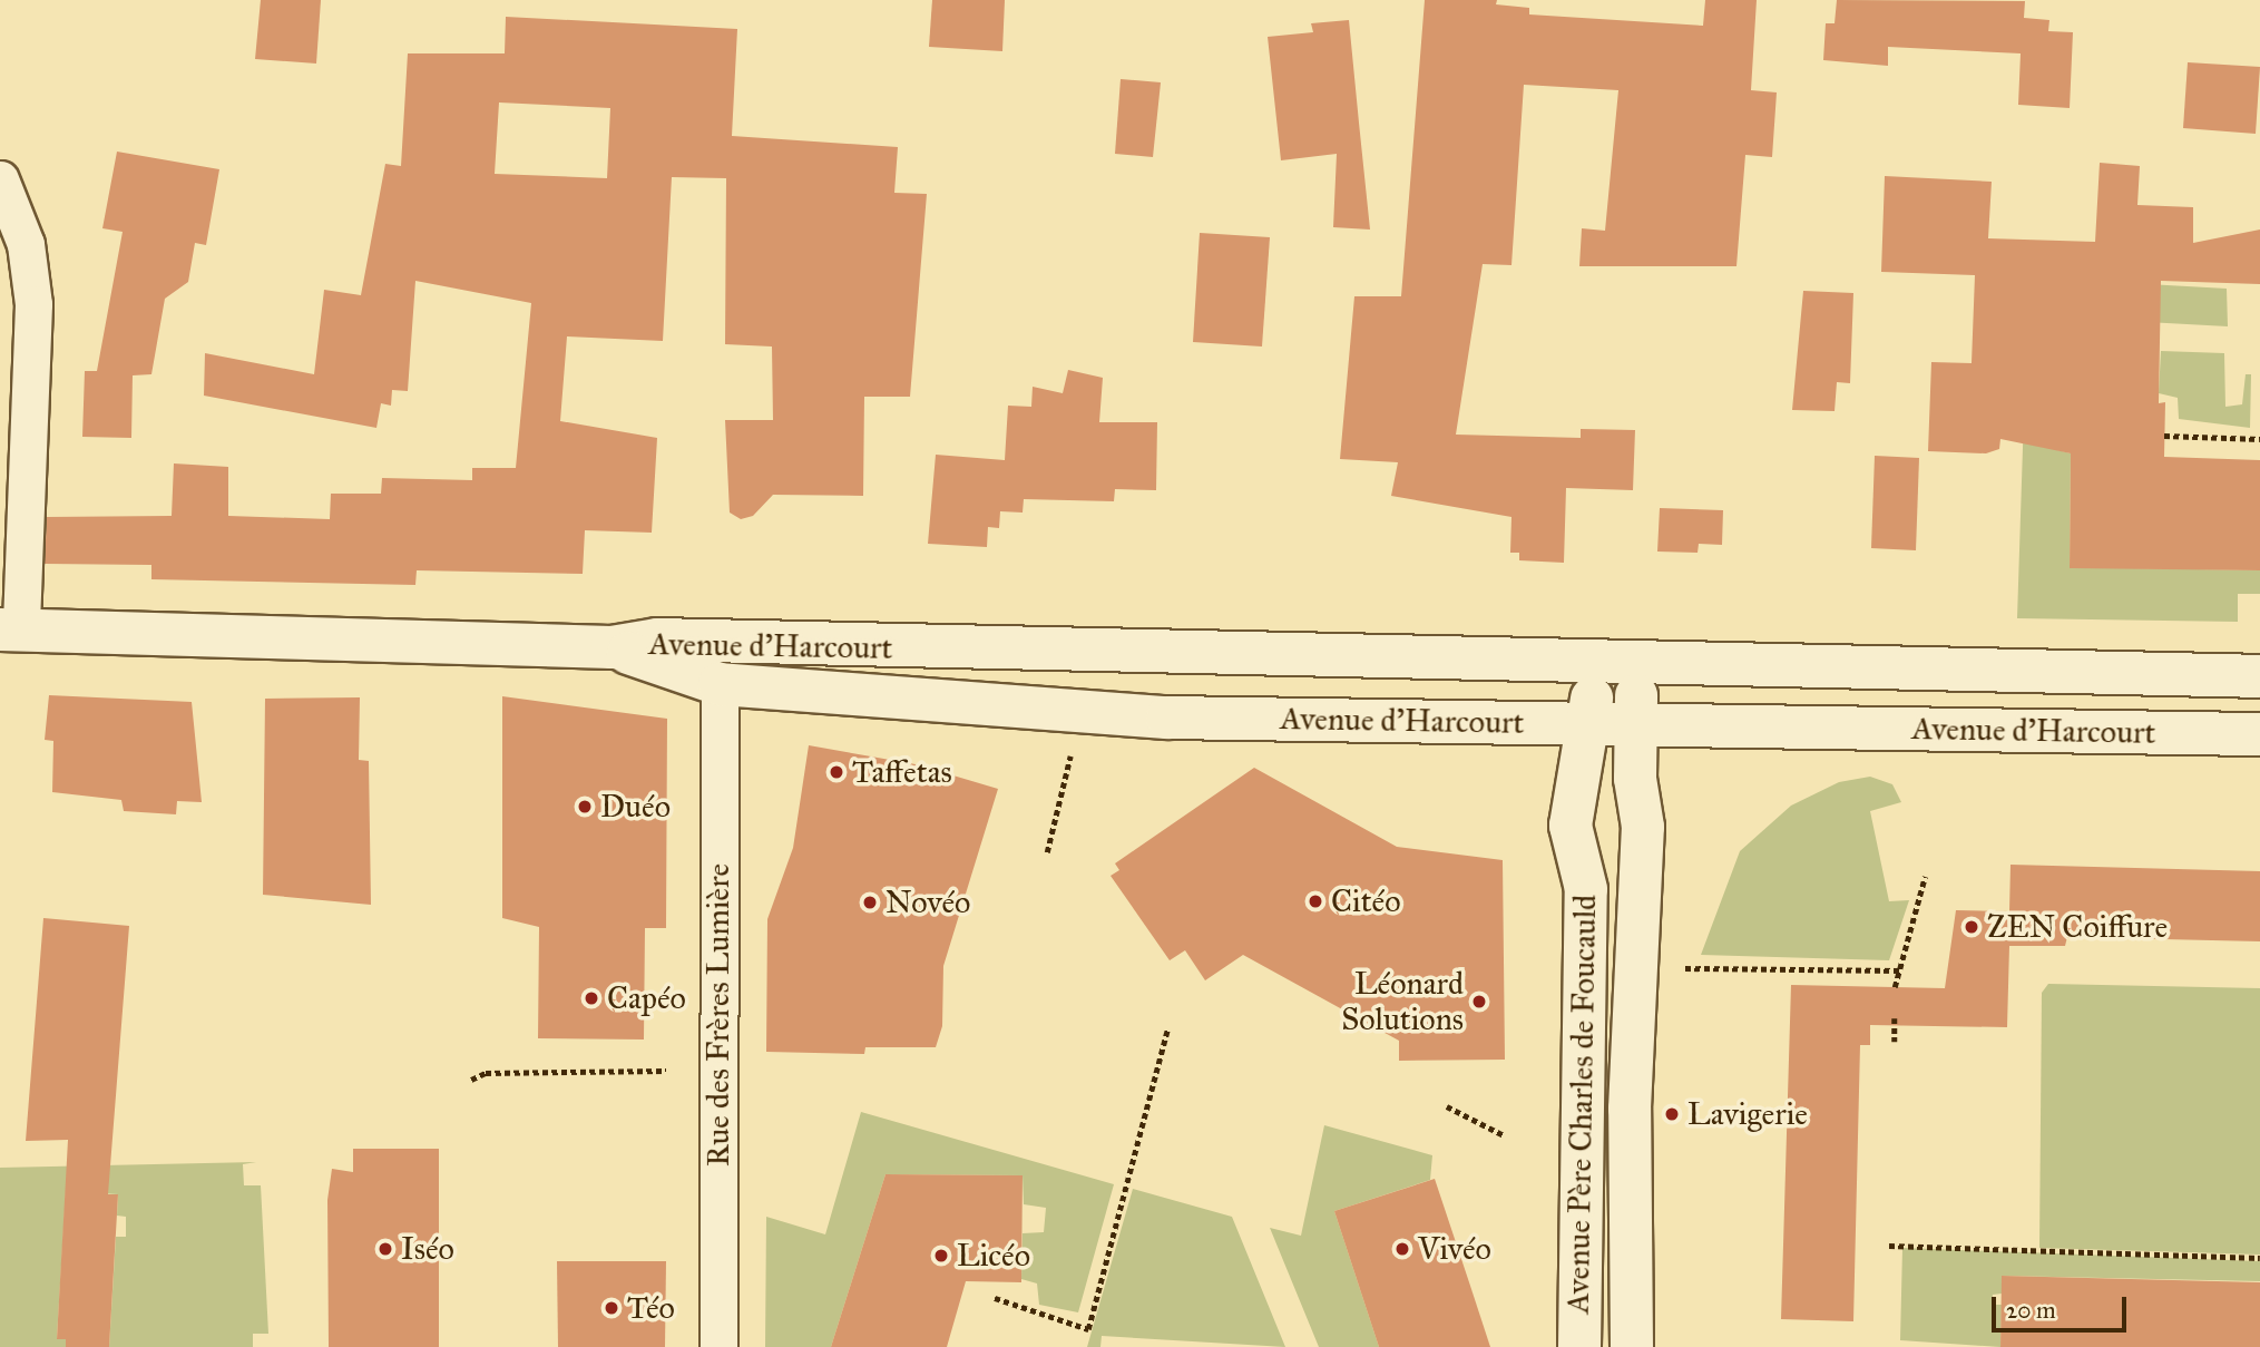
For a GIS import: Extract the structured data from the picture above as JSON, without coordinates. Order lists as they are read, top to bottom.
{
  "streets": {
    "main road": ["Avenue d'Harcourt", "Avenue Père Charles de Foucauld"],
    "street": ["Rue des Frères Lumière"]
  },
  "crossings": [
    ["Avenue d'Harcourt", "Rue des Frères Lumière"],
    ["Avenue d'Harcourt", "Avenue Père Charles de Foucauld"]
  ],
  "places": [
    "Taffetas",
    "Duéo",
    "Citéo",
    "Novéo",
    "ZEN Coiffure",
    "Capéo",
    "Léonard Solutions",
    "Lavigerie",
    "Iséo",
    "Vivéo",
    "Licéo",
    "Téo"
  ],
  "scale_bar": "20 m"
}
